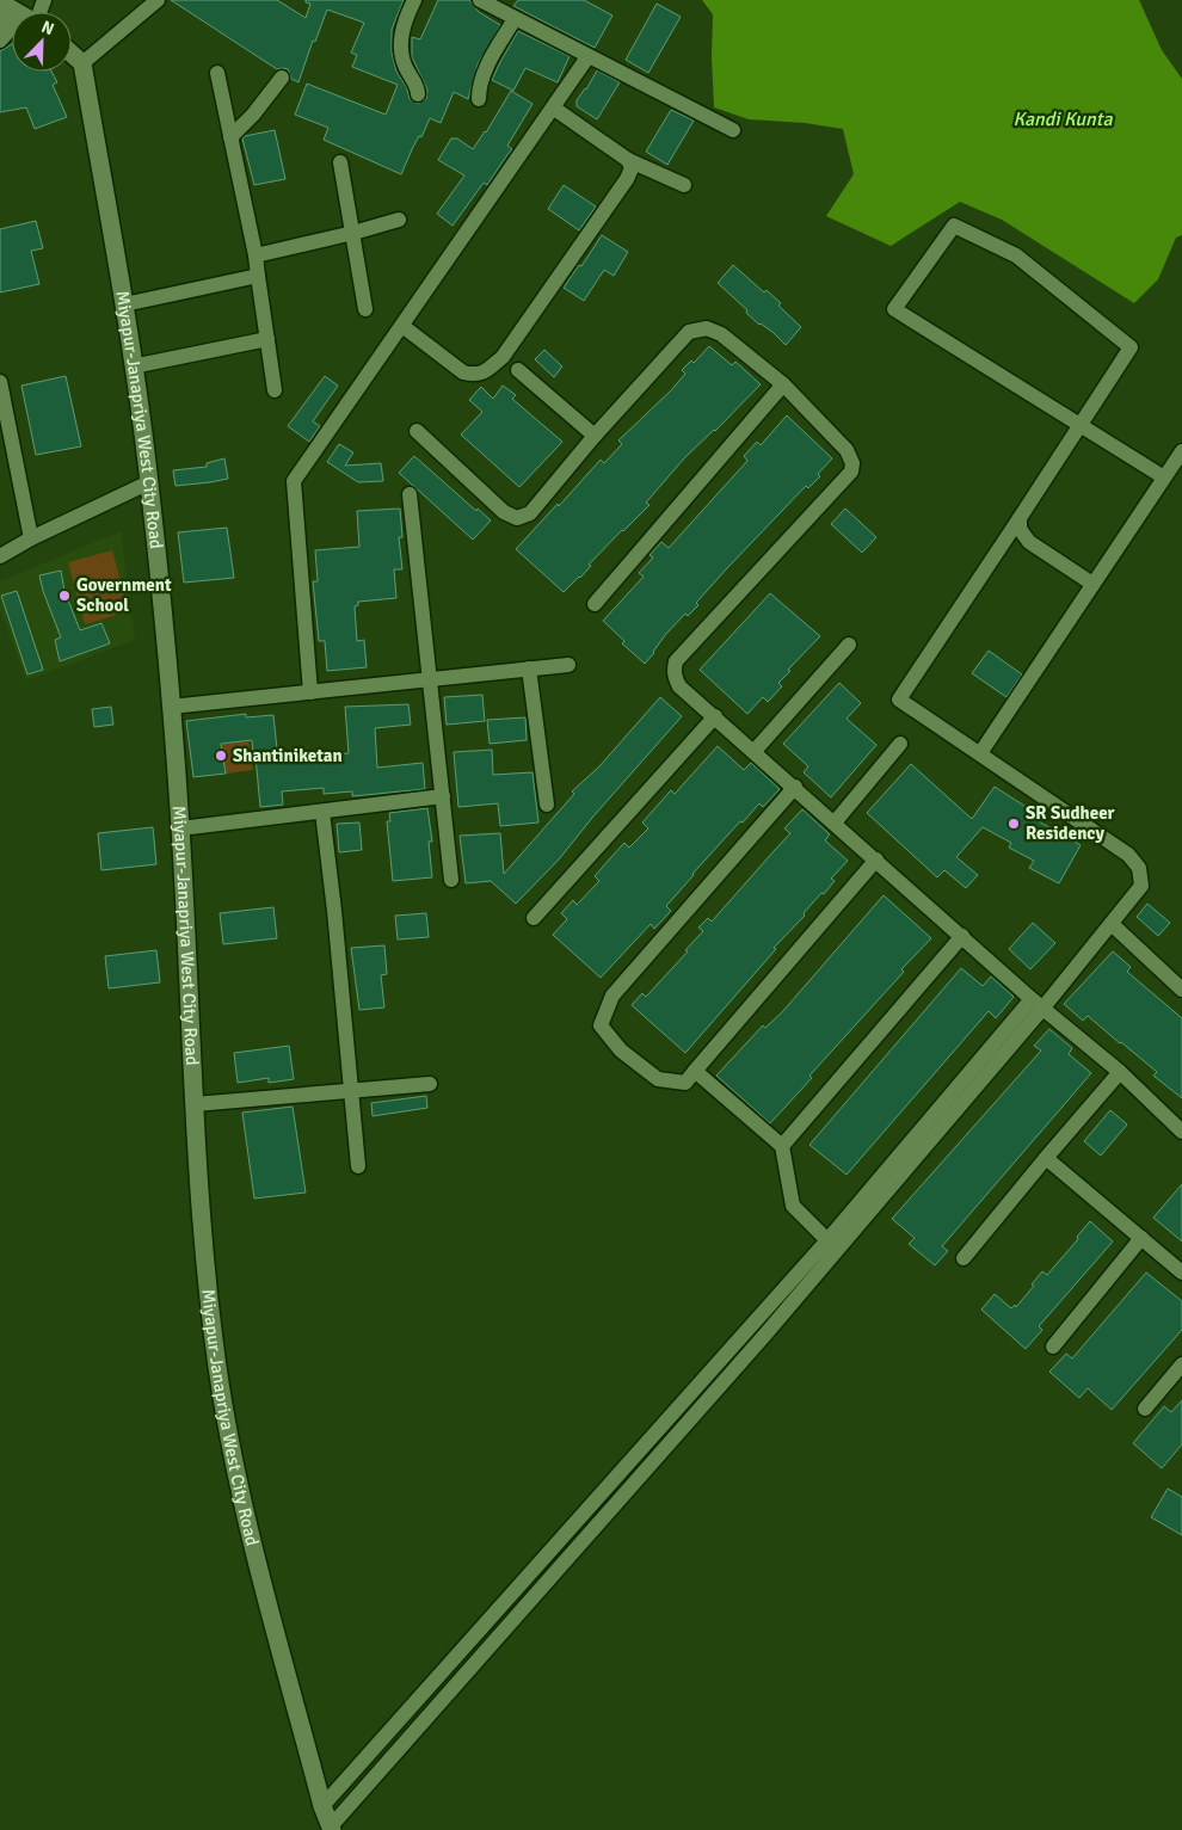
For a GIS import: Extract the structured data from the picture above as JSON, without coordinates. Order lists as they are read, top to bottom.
{
  "streets": {
    "street": ["Miyapur-Janapriya West City Road"]
  },
  "water": ["Kandi Kunta"],
  "places": ["Government School", "Shantiniketan", "SR Sudheer Residency"],
  "north": "top right"
}
